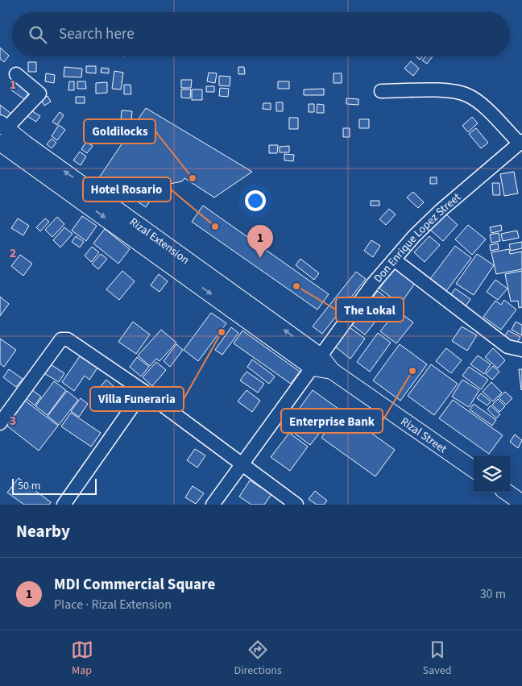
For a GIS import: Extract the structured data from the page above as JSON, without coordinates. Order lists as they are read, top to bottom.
{
  "streets": {
    "main road": ["Rizal Extension", "Rizal Street"],
    "street": ["Don Enrique Lopez Street"]
  },
  "crossings": [
    ["Don Enrique Lopez Street", "Rizal Extension"],
    ["Don Enrique Lopez Street", "Rizal Street"],
    ["Rizal Extension", "Rizal Street"]
  ],
  "places": [
    "Goldilocks",
    "Hotel Rosario",
    "The Lokal",
    "Villa Funeraria",
    "Enterprise Bank"
  ],
  "scale_bar": "50 m",
  "page": {
    "search": "Search here",
    "pins": "1",
    "scale": "50 m",
    "heading": "Nearby",
    "list": [
      {
        "mark": "1",
        "name": "MDI Commercial Square",
        "note": "Place · Rizal Extension",
        "value": "30 m"
      }
    ],
    "nav": ["Map", "Directions", "Saved"]
  },
  "grid": {
    "rows": ["1", "2", "3"]
  }
}
